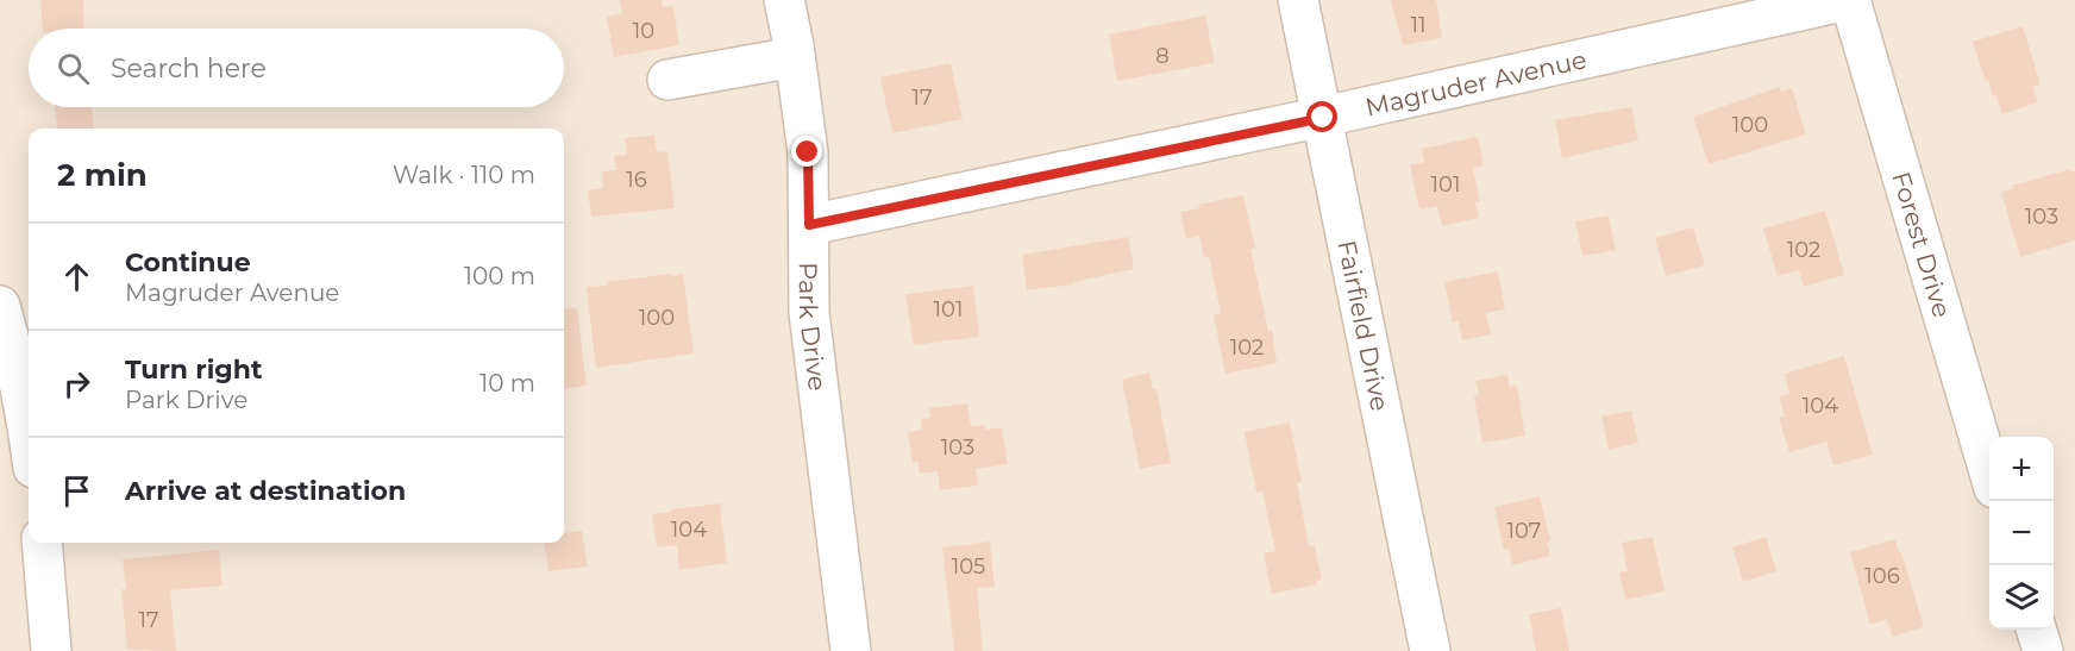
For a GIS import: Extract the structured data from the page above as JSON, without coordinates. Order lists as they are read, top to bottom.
{
  "streets": {
    "street": [
      "Magruder Avenue",
      "Forest Drive",
      "Park Drive",
      "Fairfield Drive"
    ]
  },
  "crossings": [
    ["Magruder Avenue", "Forest Drive"],
    ["Magruder Avenue", "Park Drive"],
    ["Magruder Avenue", "Fairfield Drive"]
  ],
  "house_numbers": [
    "11",
    "10",
    "8",
    "17",
    "100",
    "16",
    "101",
    "103",
    "102",
    "101",
    "100",
    "102",
    "104",
    "103",
    "104",
    "107",
    "105",
    "106",
    "17"
  ],
  "page": {
    "search": "Search here",
    "heading": ["2 min", "Walk · 110 m"],
    "list": [
      ["Continue", "Magruder Avenue", "100 m"],
      ["Turn right", "Park Drive", "10 m"],
      "Arrive at destination"
    ],
    "map_buttons": ["+", "−"]
  }
}
